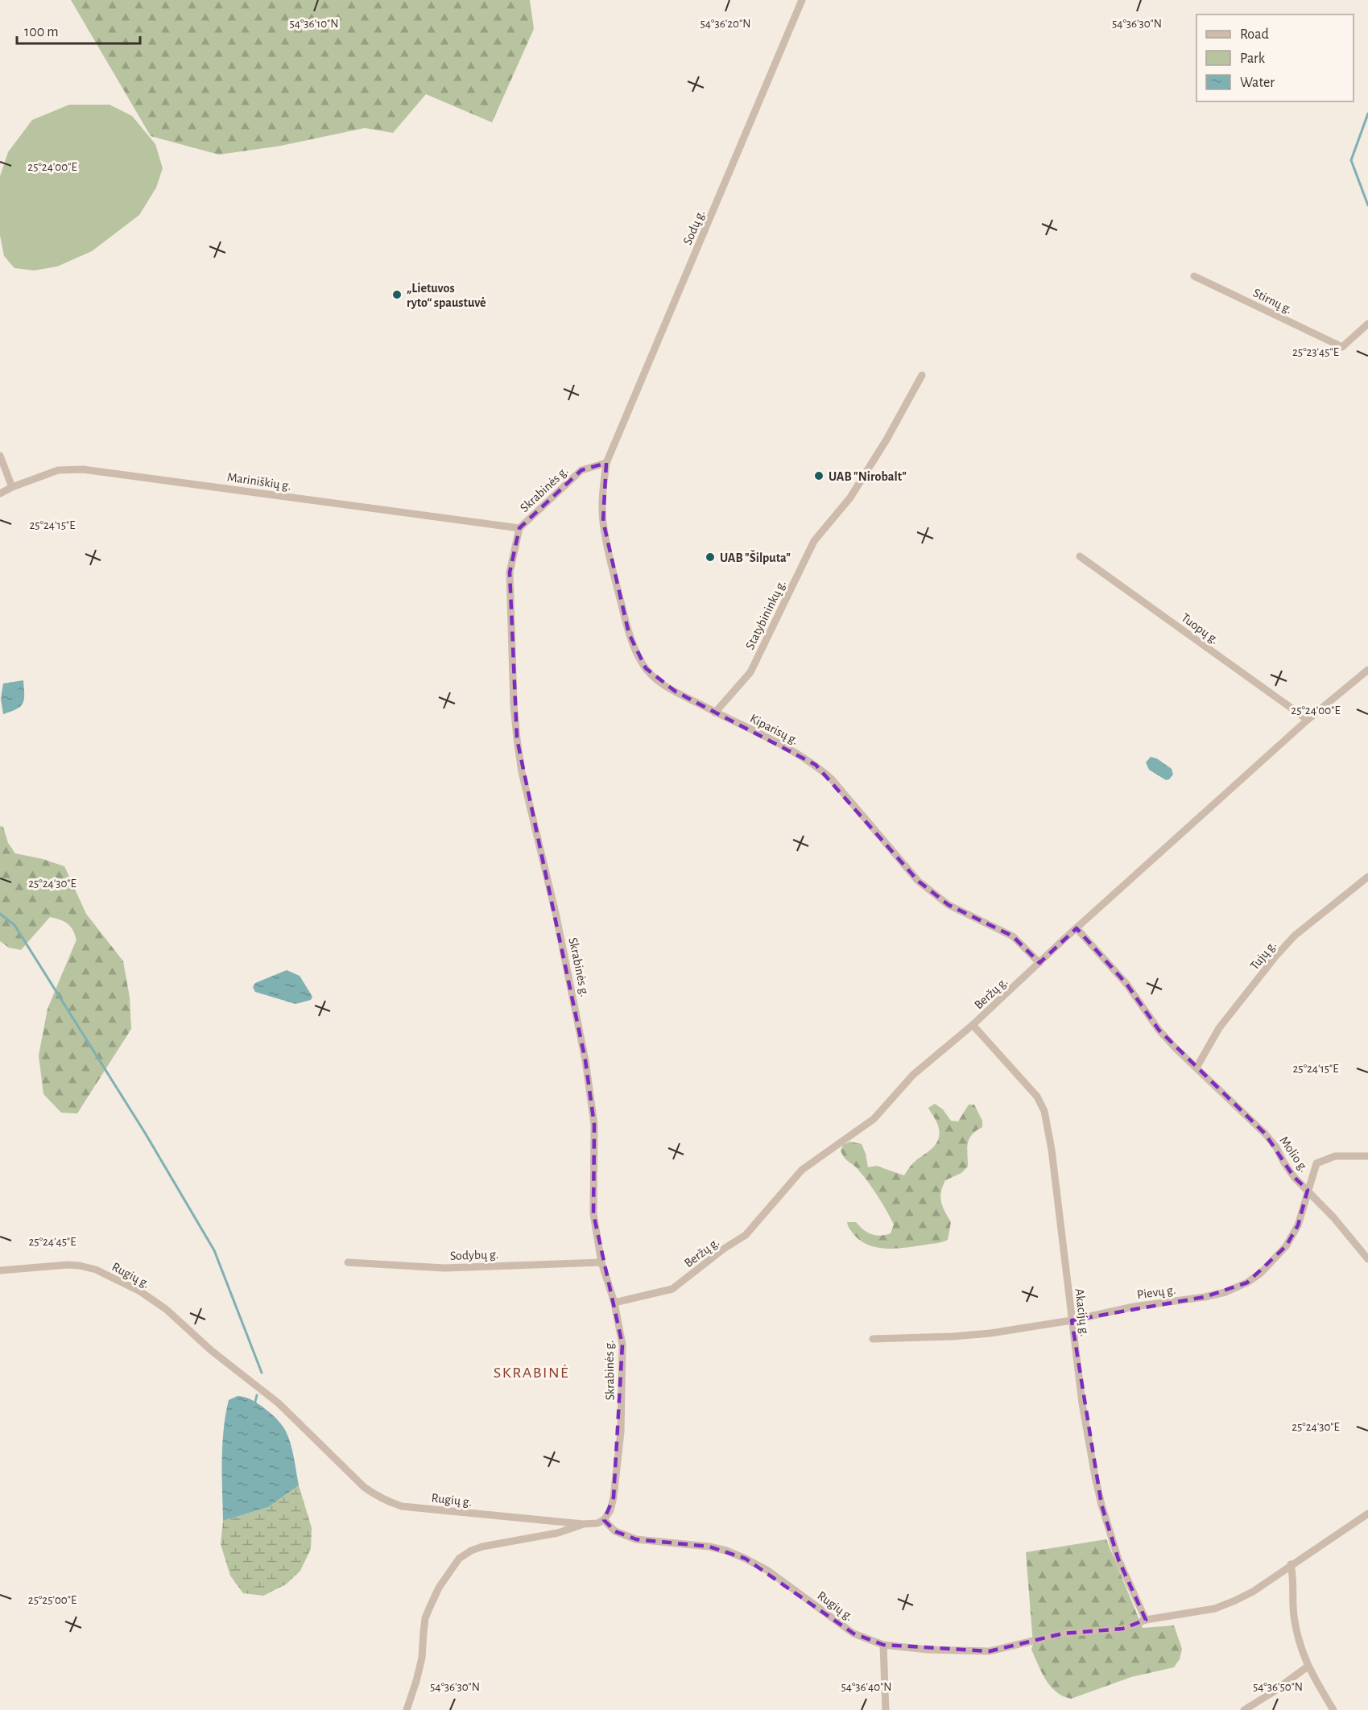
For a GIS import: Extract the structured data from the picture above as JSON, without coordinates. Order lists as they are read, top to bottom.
{
  "streets": {
    "street": [
      "Sodų g.",
      "Stirnų g.",
      "Mariniškių g.",
      "Skrabinės g.",
      "Statybininkų g.",
      "Tuopų g.",
      "Kiparisų g.",
      "Tujų g.",
      "Beržų g.",
      "Molio g.",
      "Sodybų g.",
      "Rugių g.",
      "Pievų g.",
      "Akacijų g."
    ]
  },
  "crossings": [
    ["Sodų g.", "Skrabinės g."],
    ["Sodų g.", "Kiparisų g."],
    ["Mariniškių g.", "Skrabinės g."],
    ["Skrabinės g.", "Kiparisų g."],
    ["Skrabinės g.", "Beržų g."],
    ["Skrabinės g.", "Sodybų g."],
    ["Skrabinės g.", "Rugių g."],
    ["Statybininkų g.", "Kiparisų g."],
    ["Tuopų g.", "Beržų g."],
    ["Kiparisų g.", "Beržų g."],
    ["Tujų g.", "Molio g."],
    ["Beržų g.", "Molio g."],
    ["Beržų g.", "Akacijų g."],
    ["Molio g.", "Pievų g."],
    ["Pievų g.", "Akacijų g."]
  ],
  "districts": ["SKRABINĖ"],
  "places": ["„Lietuvos ryto“ spaustuvė", "UAB \"Nirobalt\"", "UAB \"Šilputa\""],
  "legend": ["Road", "Park", "Water"],
  "scale_bar": "100 m",
  "coordinates": [
    "54°36'20\"N",
    "54°36'10\"N",
    "54°36'30\"N",
    "25°24'00\"E",
    "25°23'45\"E",
    "25°24'15\"E",
    "25°24'30\"E",
    "25°24'45\"E",
    "25°25'00\"E",
    "54°36'40\"N",
    "54°36'50\"N"
  ]
}
